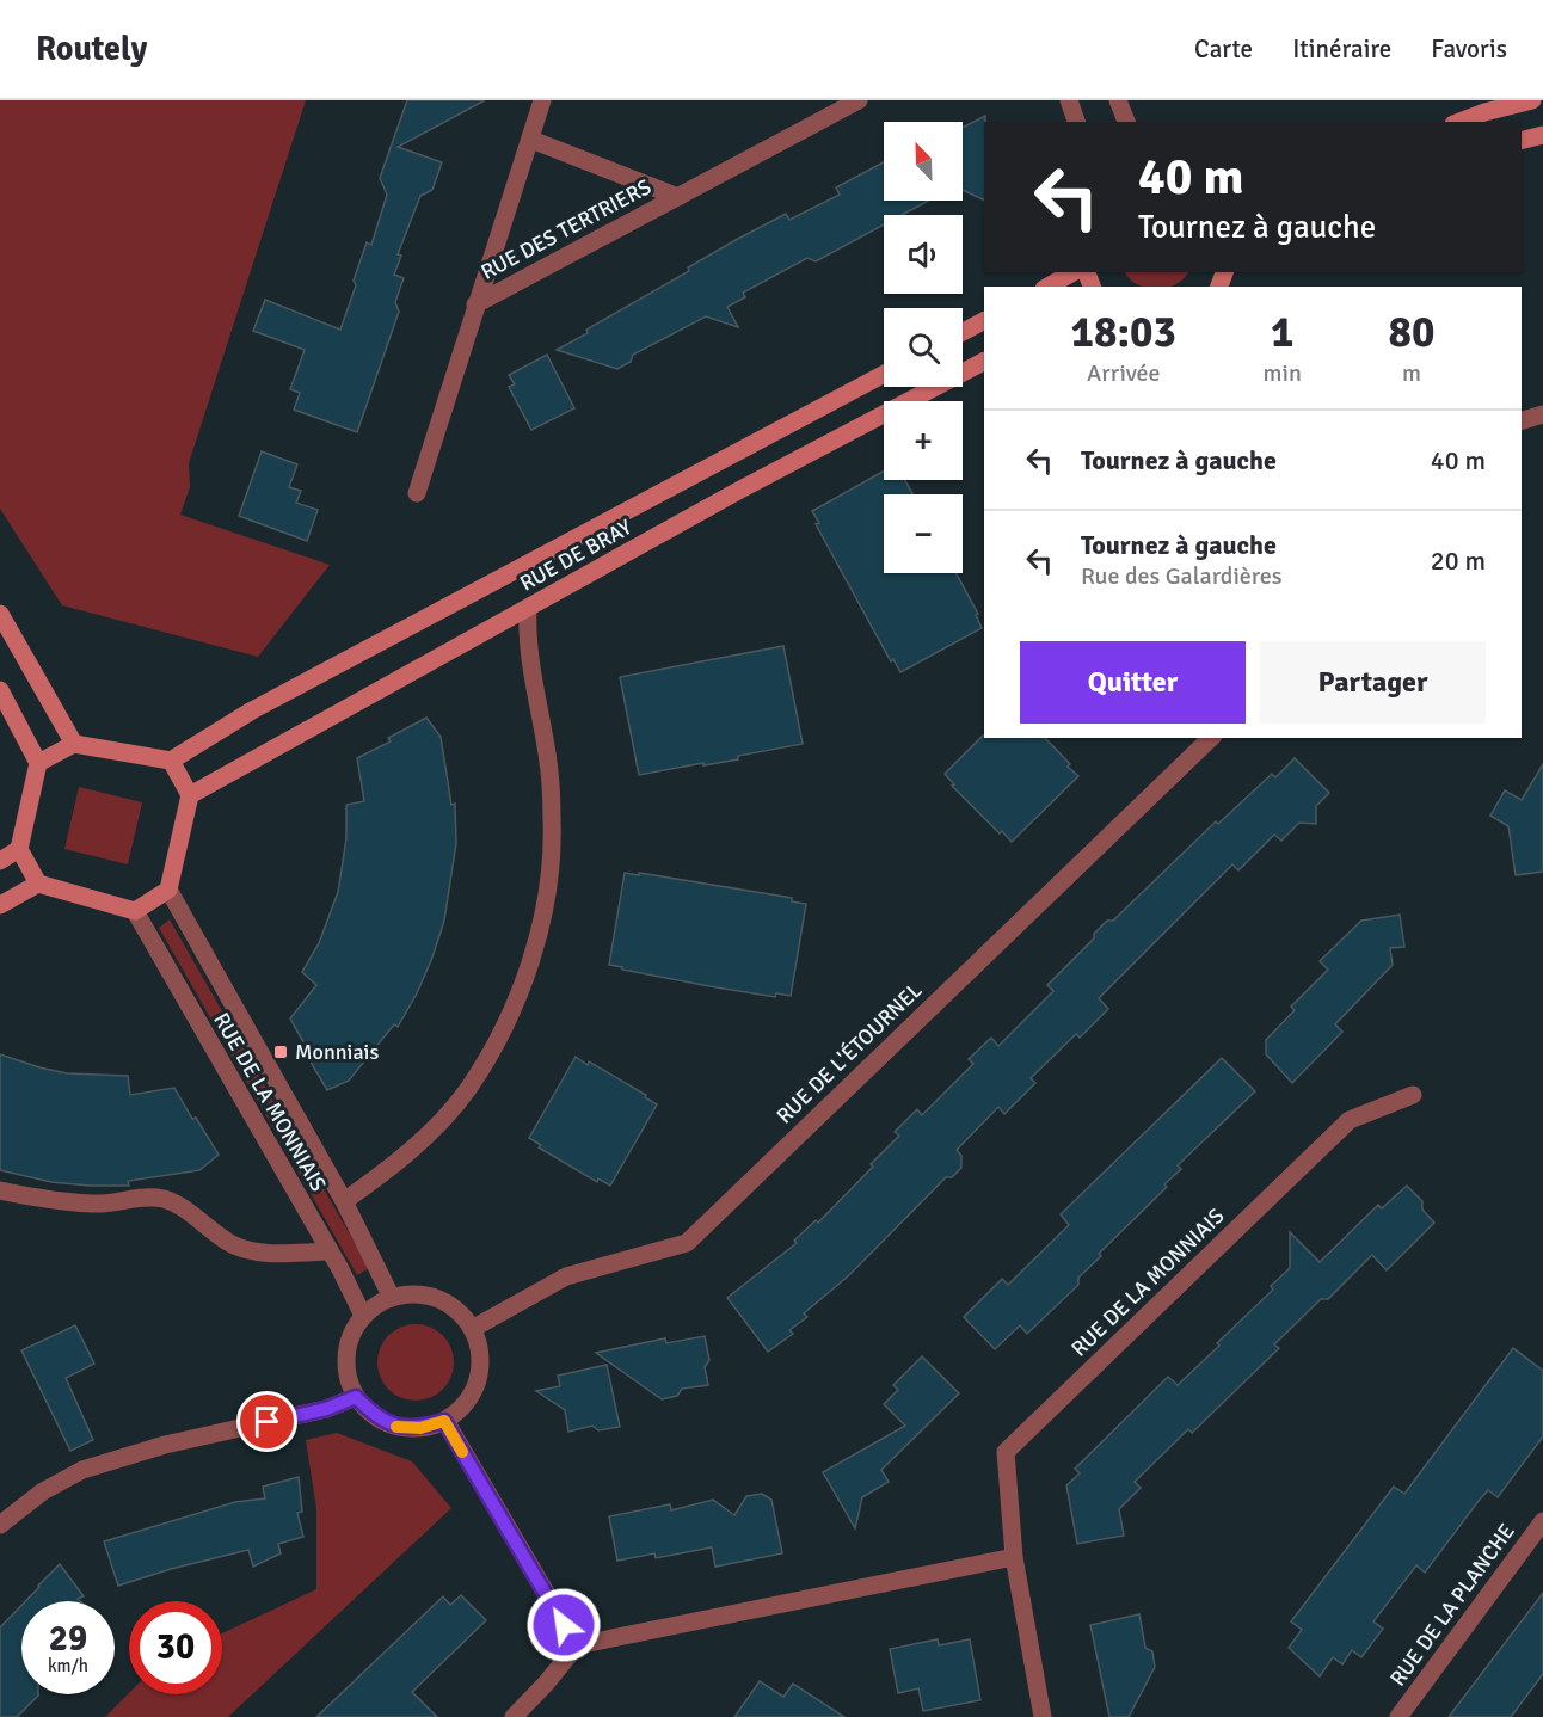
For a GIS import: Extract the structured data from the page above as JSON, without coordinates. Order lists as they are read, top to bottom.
{
  "streets": {
    "street": [
      "RUE DES TERTRIERS",
      "RUE DE BRAY",
      "RUE DE L'ÉTOURNEL",
      "RUE DE LA MONNIAIS",
      "RUE DE LA PLANCHE"
    ]
  },
  "crossings": [
    ["RUE DE BRAY", "RUE DE LA MONNIAIS"],
    ["RUE DE L'ÉTOURNEL", "RUE DE LA MONNIAIS"]
  ],
  "places": {
    "transit": ["Monniais"]
  },
  "north": "top left",
  "page": {
    "header": "Routely",
    "nav": ["Carte", "Itinéraire", "Favoris"],
    "map_buttons": ["+", "−"],
    "turn": ["40 m", "Tournez à gauche"],
    "eta": [
      "18:03",
      "Arrivée",
      "1",
      "min",
      "80",
      "m"
    ],
    "list": [
      {
        "name": "Tournez à gauche",
        "value": "40 m"
      },
      {
        "name": "Tournez à gauche",
        "note": "Rue des Galardières",
        "value": "20 m"
      }
    ],
    "buttons": ["Quitter", "Partager"],
    "speed": "29 km/h",
    "limit": "30"
  }
}
